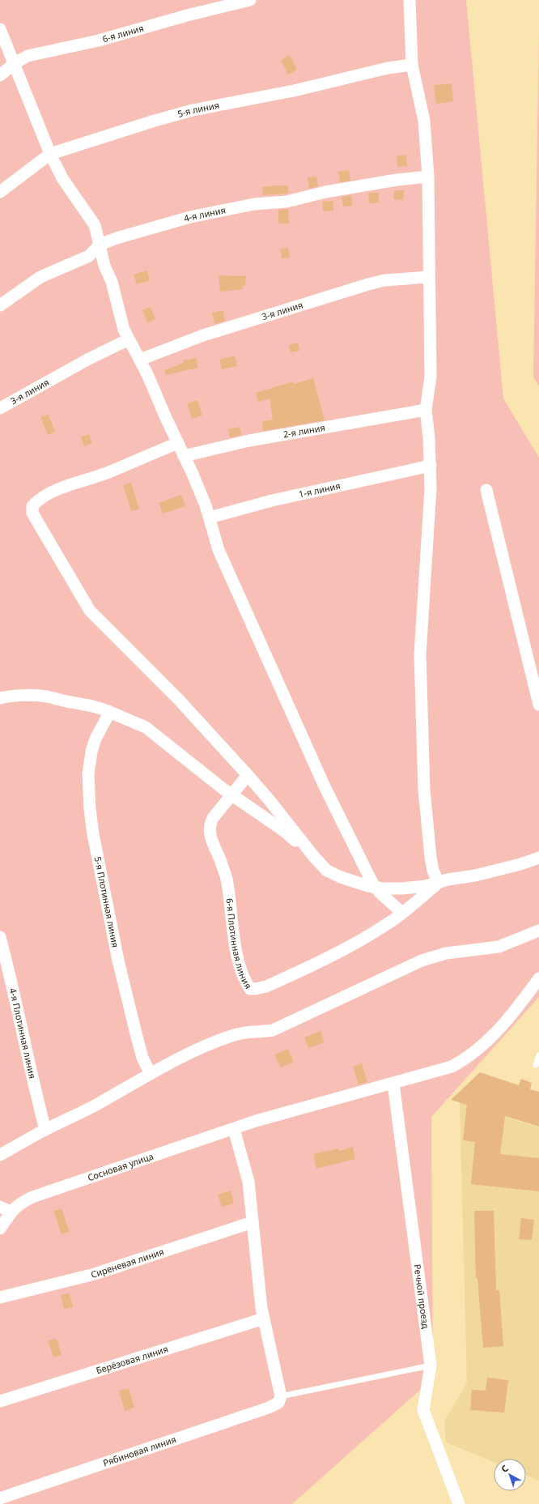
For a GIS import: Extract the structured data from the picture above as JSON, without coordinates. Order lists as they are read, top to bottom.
{
  "streets": {
    "street": [
      "6-я линия",
      "5-я линия",
      "4-я линия",
      "3-я линия",
      "2-я линия",
      "1-я линия",
      "5-я Плотинная линия",
      "6-я Плотинная линия",
      "4-я Плотинная линия",
      "Сосновая улица",
      "Сиреневая линия",
      "Речной проезд",
      "Берёзовая линия",
      "Рябиновая линия"
    ]
  },
  "crossings": [
    ["Сосновая улица", "Речной проезд"]
  ],
  "north": "top left"
}
